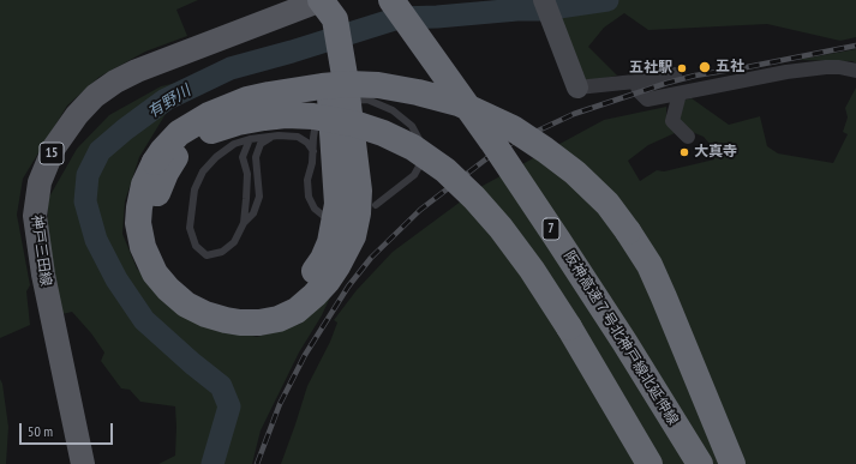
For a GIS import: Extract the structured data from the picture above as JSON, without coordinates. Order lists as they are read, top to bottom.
{
  "streets": {
    "highway": ["7", "阪神高速７号北神戸線北延伸線"],
    "main road": ["15", "神戸三田線"]
  },
  "water": ["有野川"],
  "places": ["五社", "五社駅", "大真寺"],
  "scale_bar": "50 m"
}
